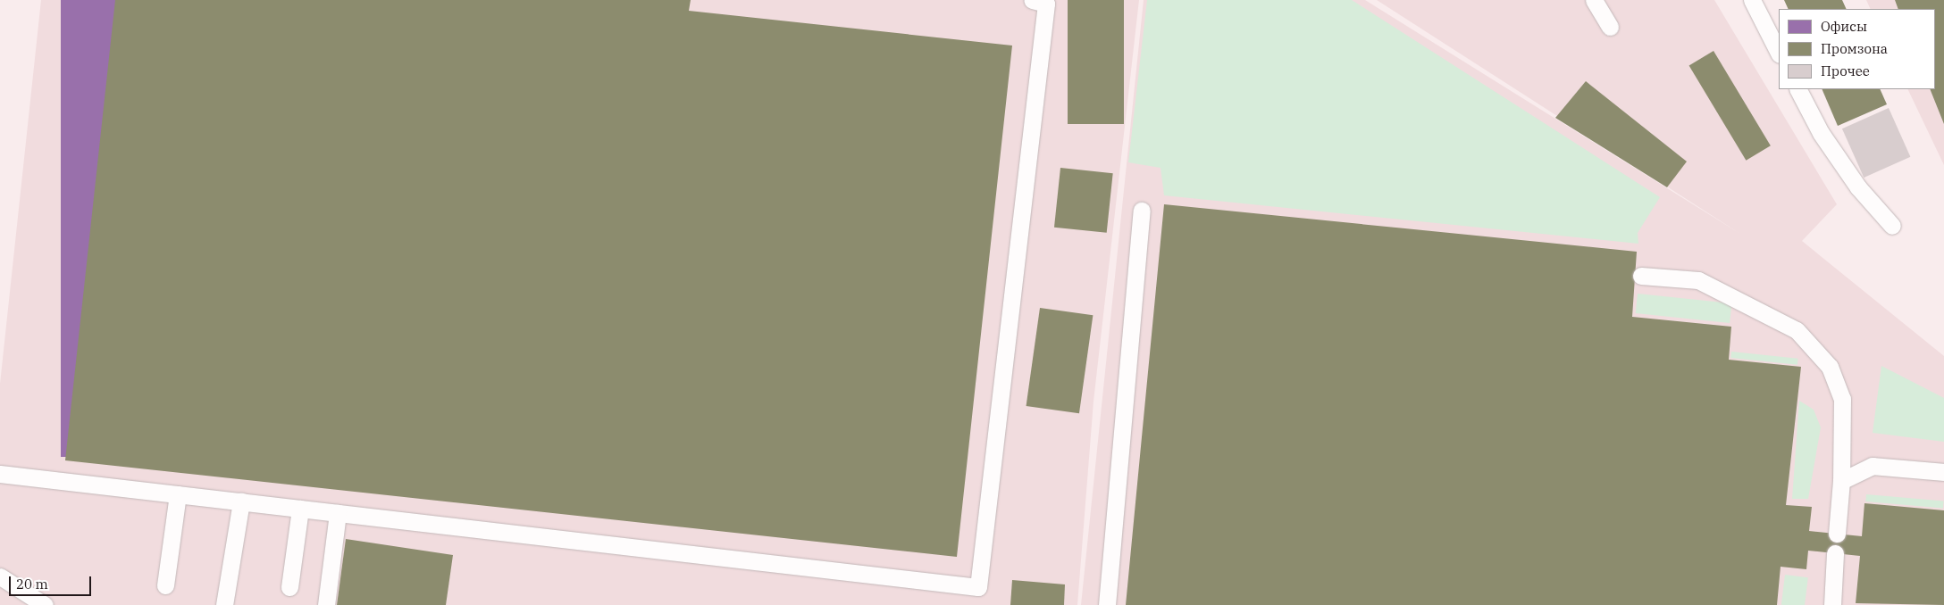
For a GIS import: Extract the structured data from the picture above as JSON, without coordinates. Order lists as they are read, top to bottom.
{
  "legend": ["Офисы", "Промзона", "Прочее"],
  "scale_bar": "20 m"
}
